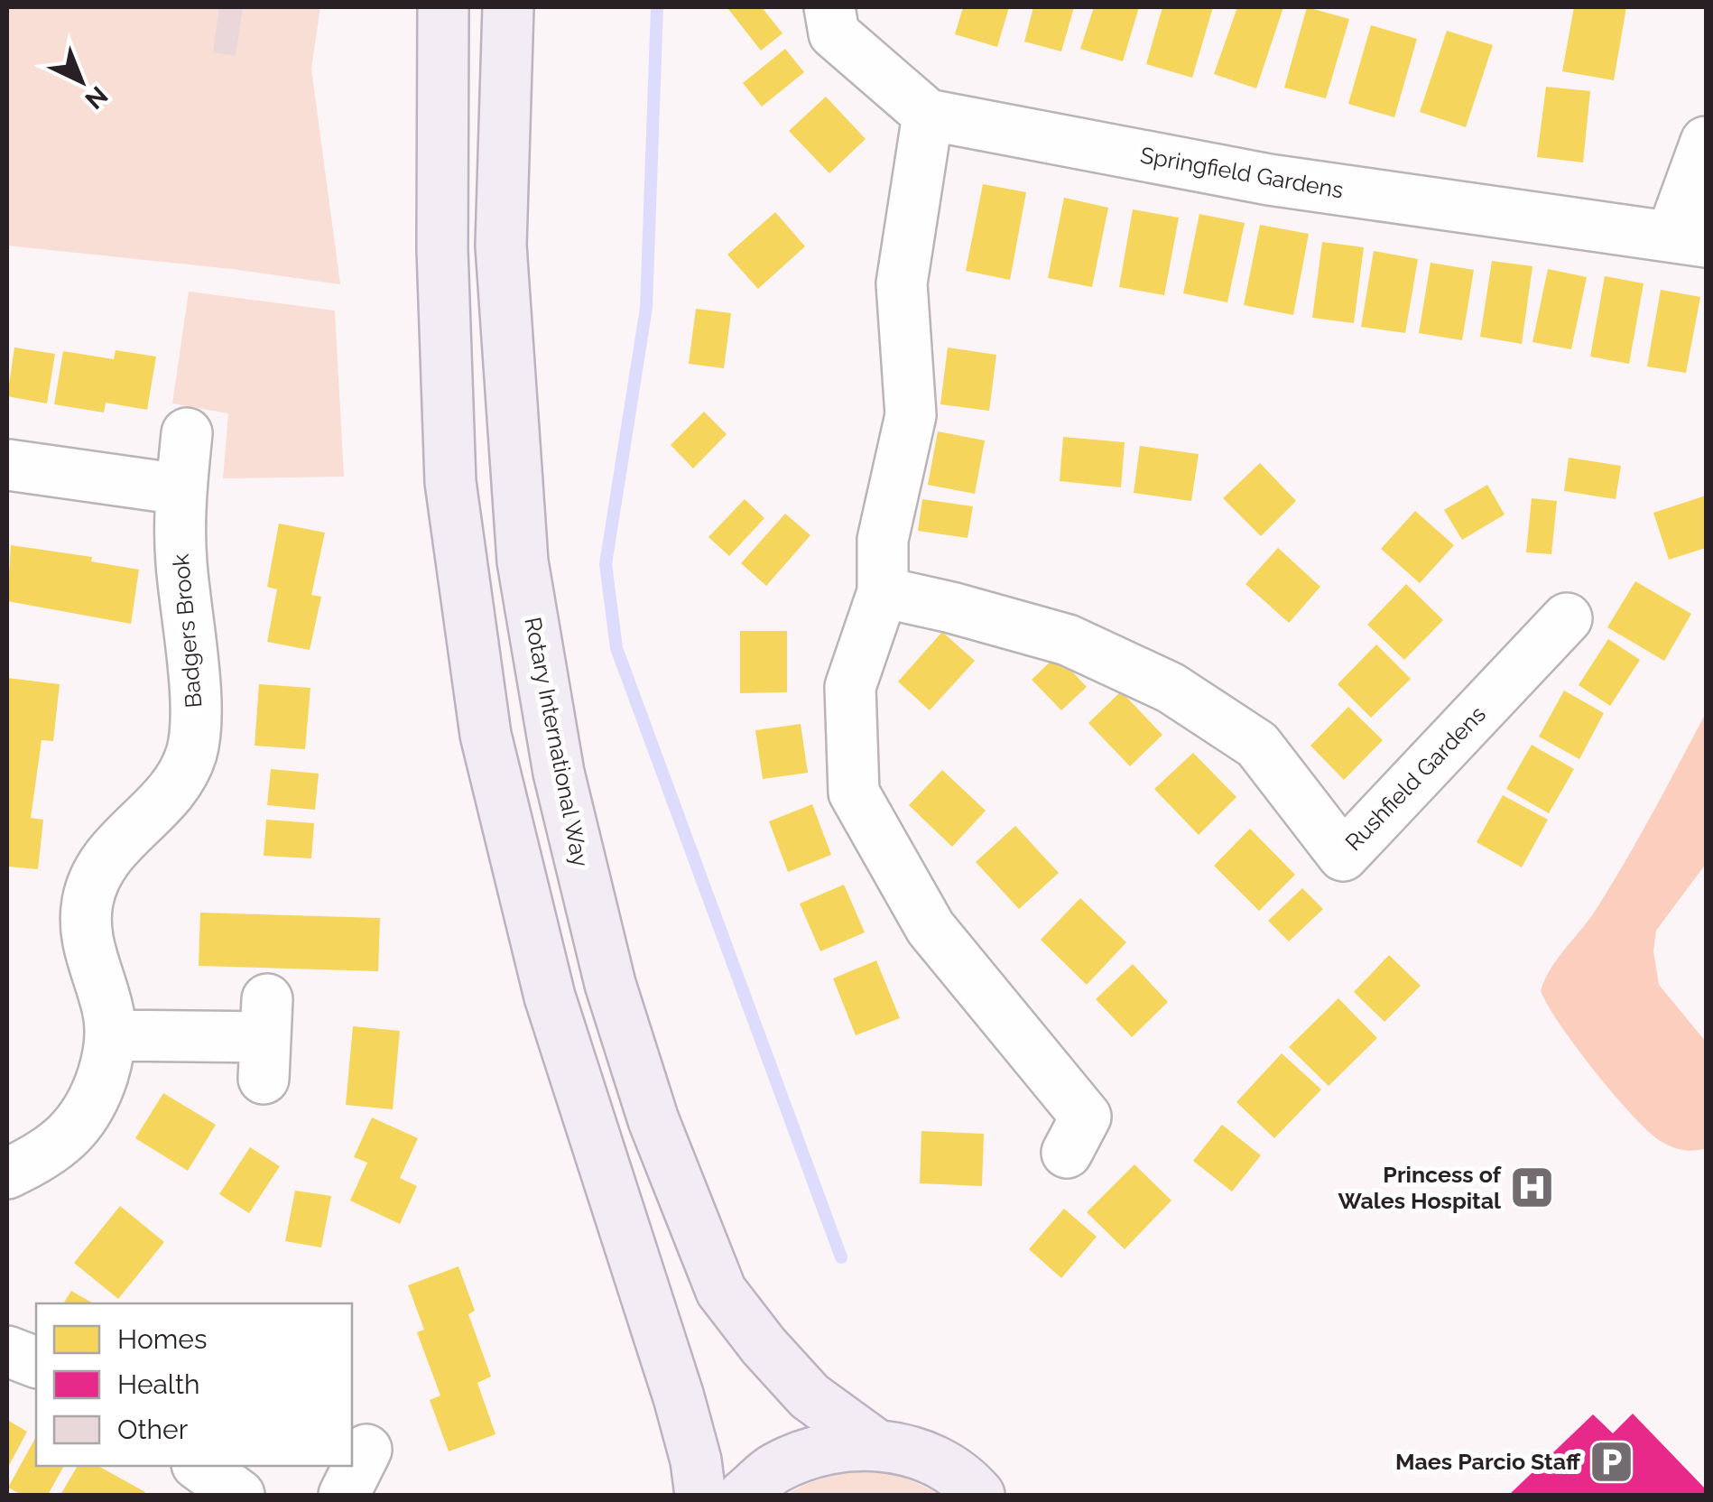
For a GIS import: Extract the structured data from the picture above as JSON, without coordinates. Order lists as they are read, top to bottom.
{
  "streets": {
    "main road": ["Rotary International Way"],
    "street": ["Springfield Gardens", "Badgers Brook", "Rushfield Gardens"]
  },
  "places": {
    "hospital": ["Princess of Wales Hospital"],
    "parking": ["Maes Parcio Staff"]
  },
  "legend": ["Homes", "Health", "Other"],
  "north": "bottom right"
}
